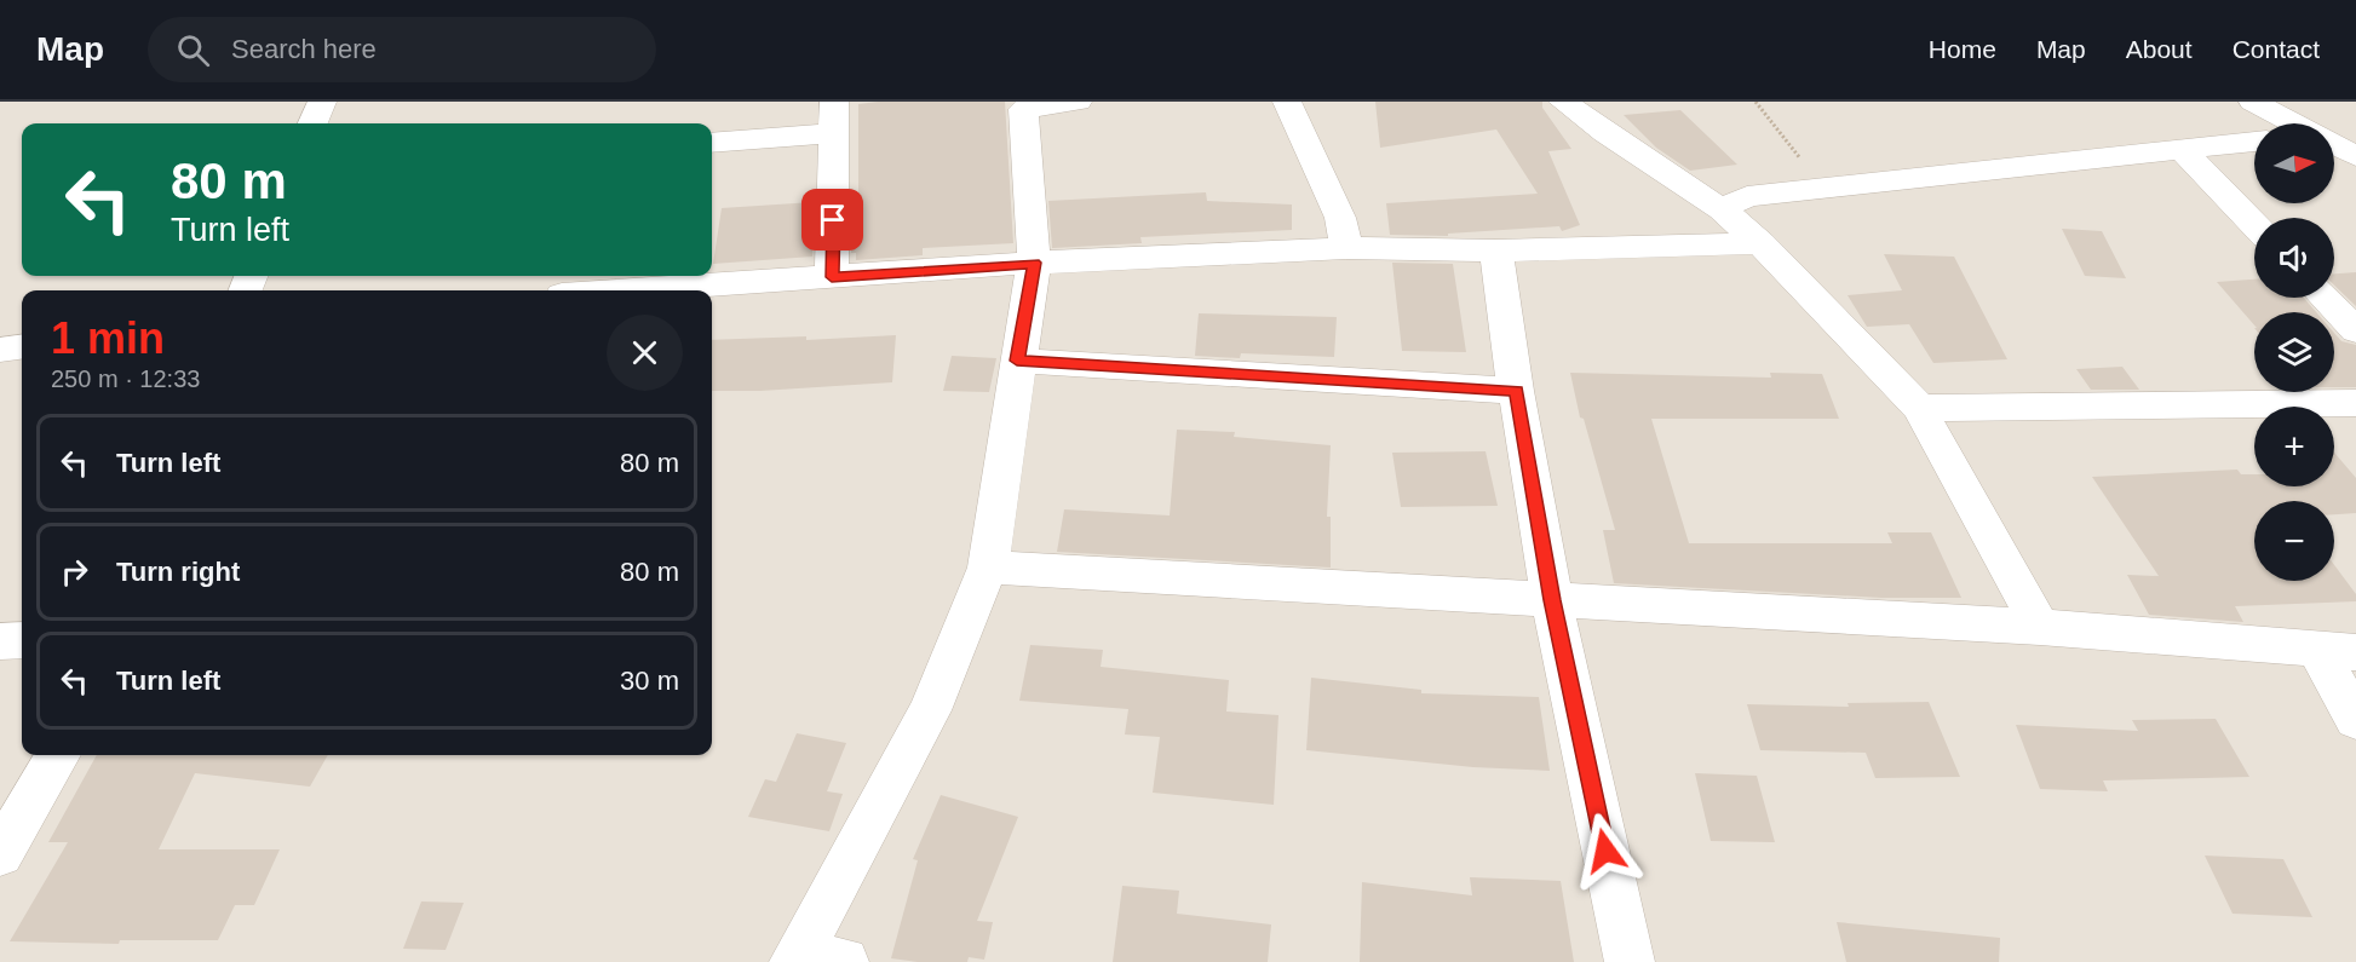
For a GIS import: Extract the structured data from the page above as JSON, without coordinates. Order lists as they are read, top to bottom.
{
  "north": "right",
  "page": {
    "header": "Map",
    "search": "Search here",
    "nav": [
      "Home",
      "Map",
      "About",
      "Contact"
    ],
    "map_buttons": ["+", "−"],
    "turn": ["80 m", "Turn left"],
    "heading": ["1 min", "250 m · 12:33"],
    "list": [
      {
        "name": "Turn left",
        "value": "80 m"
      },
      {
        "name": "Turn right",
        "value": "80 m"
      },
      {
        "name": "Turn left",
        "value": "30 m"
      }
    ]
  }
}
